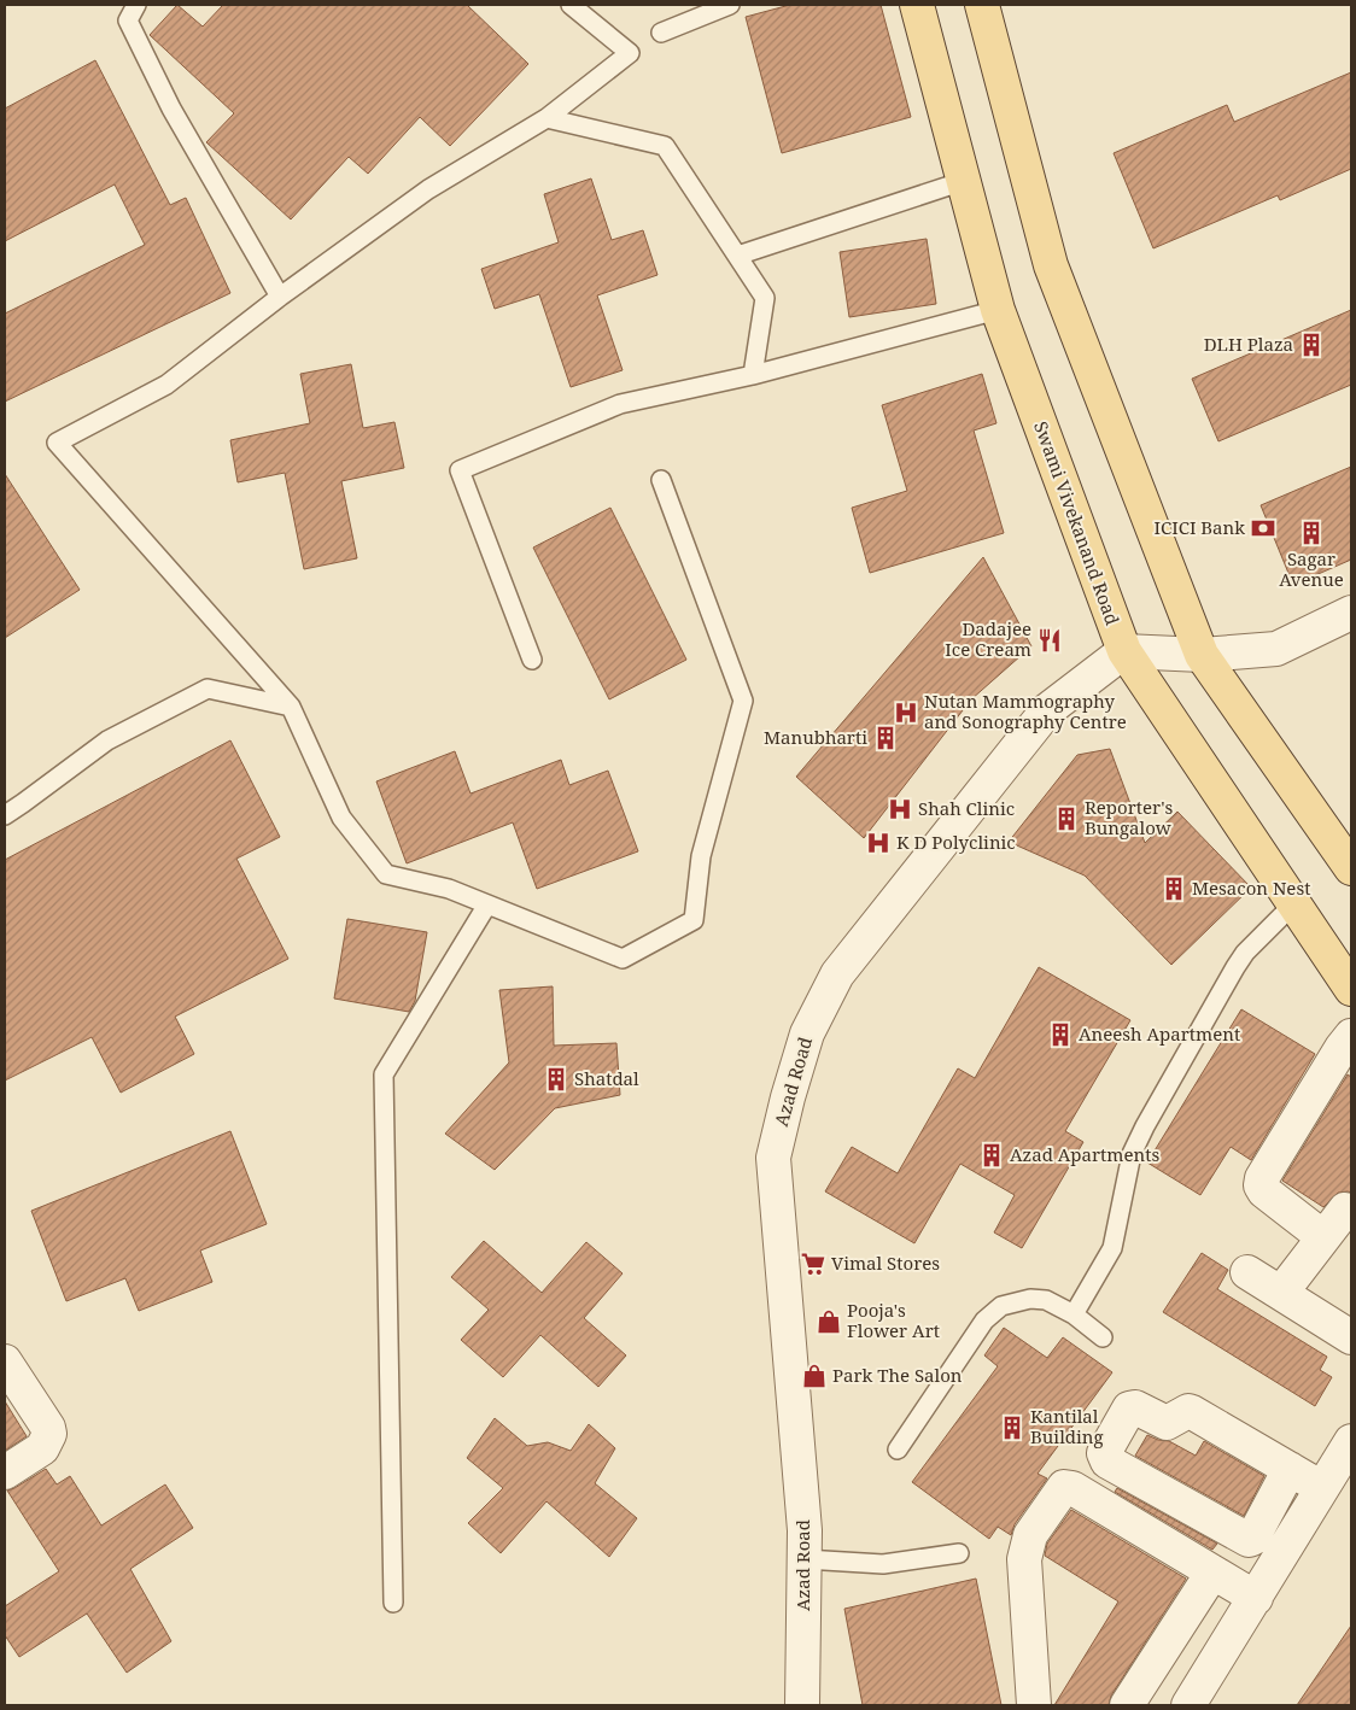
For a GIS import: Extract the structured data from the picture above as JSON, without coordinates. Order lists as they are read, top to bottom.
{
  "streets": {
    "main road": ["Swami Vivekanand Road"],
    "street": ["Azad Road"]
  },
  "crossings": [
    ["Swami Vivekanand Road", "Azad Road"]
  ],
  "places": {
    "building": [
      "DLH Plaza",
      "Sagar Avenue",
      "Manubharti",
      "Reporter's Bungalow",
      "Mesacon Nest",
      "Aneesh Apartment",
      "Shatdal",
      "Azad Apartments",
      "Kantilal Building"
    ],
    "bank": ["ICICI Bank"],
    "restaurant": ["Dadajee Ice Cream"],
    "hospital": ["Nutan Mammography and Sonography Centre", "Shah Clinic", "K D Polyclinic"],
    "supermarket": ["Vimal Stores"],
    "shop": ["Pooja's Flower Art", "Park The Salon"]
  }
}
